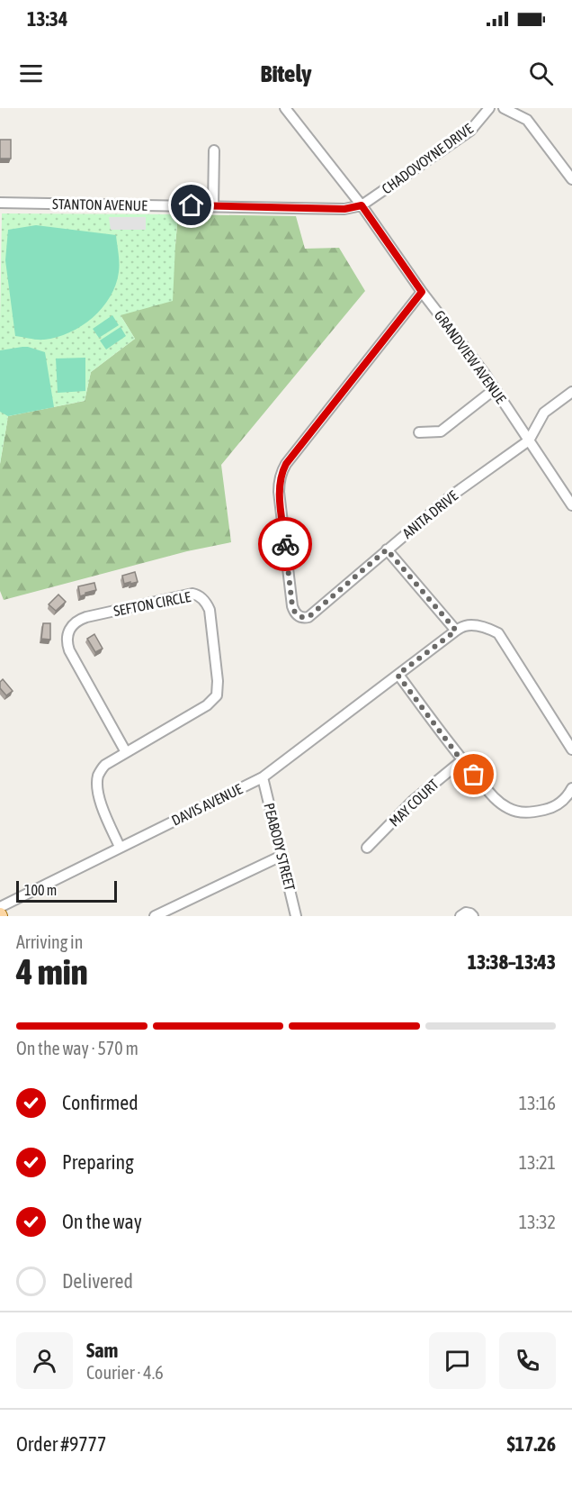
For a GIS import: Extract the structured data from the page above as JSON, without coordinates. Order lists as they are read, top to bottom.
{
  "streets": {
    "street": [
      "CHADOVOYNE DRIVE",
      "STANTON AVENUE",
      "GRANDVIEW AVENUE",
      "ANITA DRIVE",
      "SEFTON CIRCLE",
      "MAY COURT",
      "DAVIS AVENUE",
      "PEABODY STREET"
    ]
  },
  "crossings": [
    ["CHADOVOYNE DRIVE", "STANTON AVENUE"],
    ["CHADOVOYNE DRIVE", "GRANDVIEW AVENUE"],
    ["STANTON AVENUE", "GRANDVIEW AVENUE"],
    ["GRANDVIEW AVENUE", "ANITA DRIVE"],
    ["SEFTON CIRCLE", "DAVIS AVENUE"],
    ["DAVIS AVENUE", "PEABODY STREET"]
  ],
  "scale_bar": "100 m",
  "page": {
    "status": "13:34",
    "header": "Bitely",
    "scale": "100 m",
    "heading": ["4 min", "Arriving in", "13:38–13:43"],
    "panel": [
      "Sam",
      "Courier · 4.6",
      "Order #9777",
      "$17.26"
    ],
    "bar": "On the way · 570 m",
    "list": [
      ["Confirmed", "13:16"],
      ["Preparing", "13:21"],
      ["On the way", "13:32"],
      "Delivered"
    ]
  }
}
